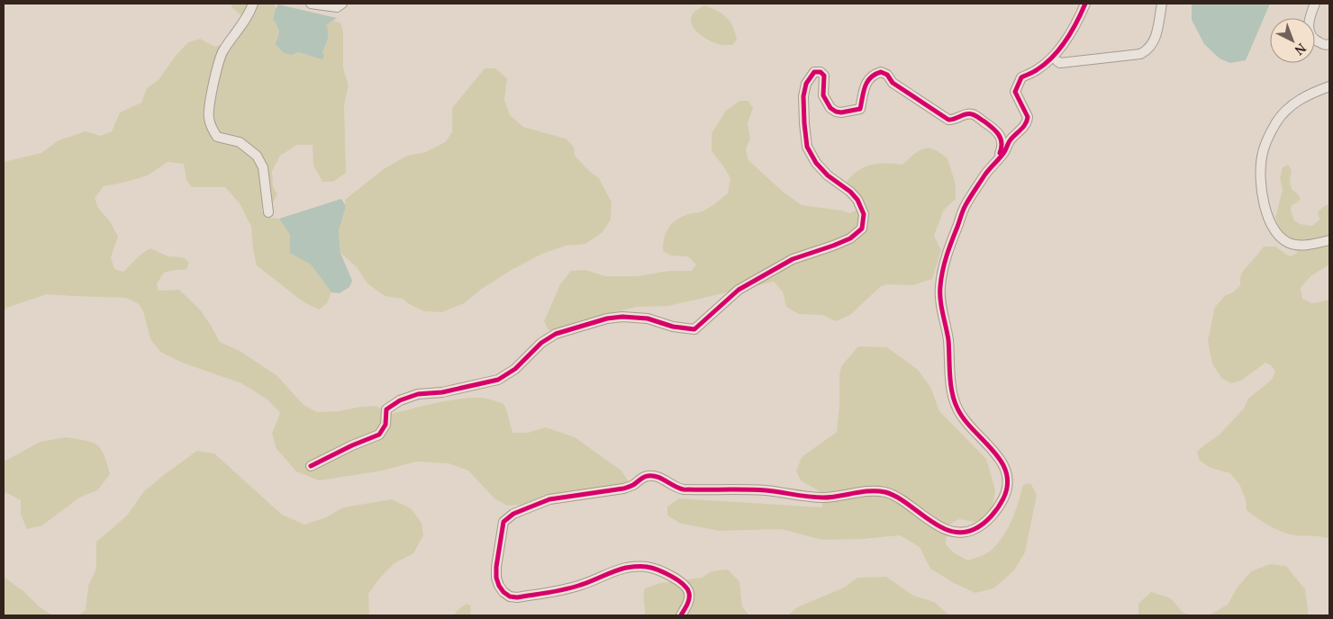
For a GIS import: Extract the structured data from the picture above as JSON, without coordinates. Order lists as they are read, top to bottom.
{
  "north": "bottom right"
}
